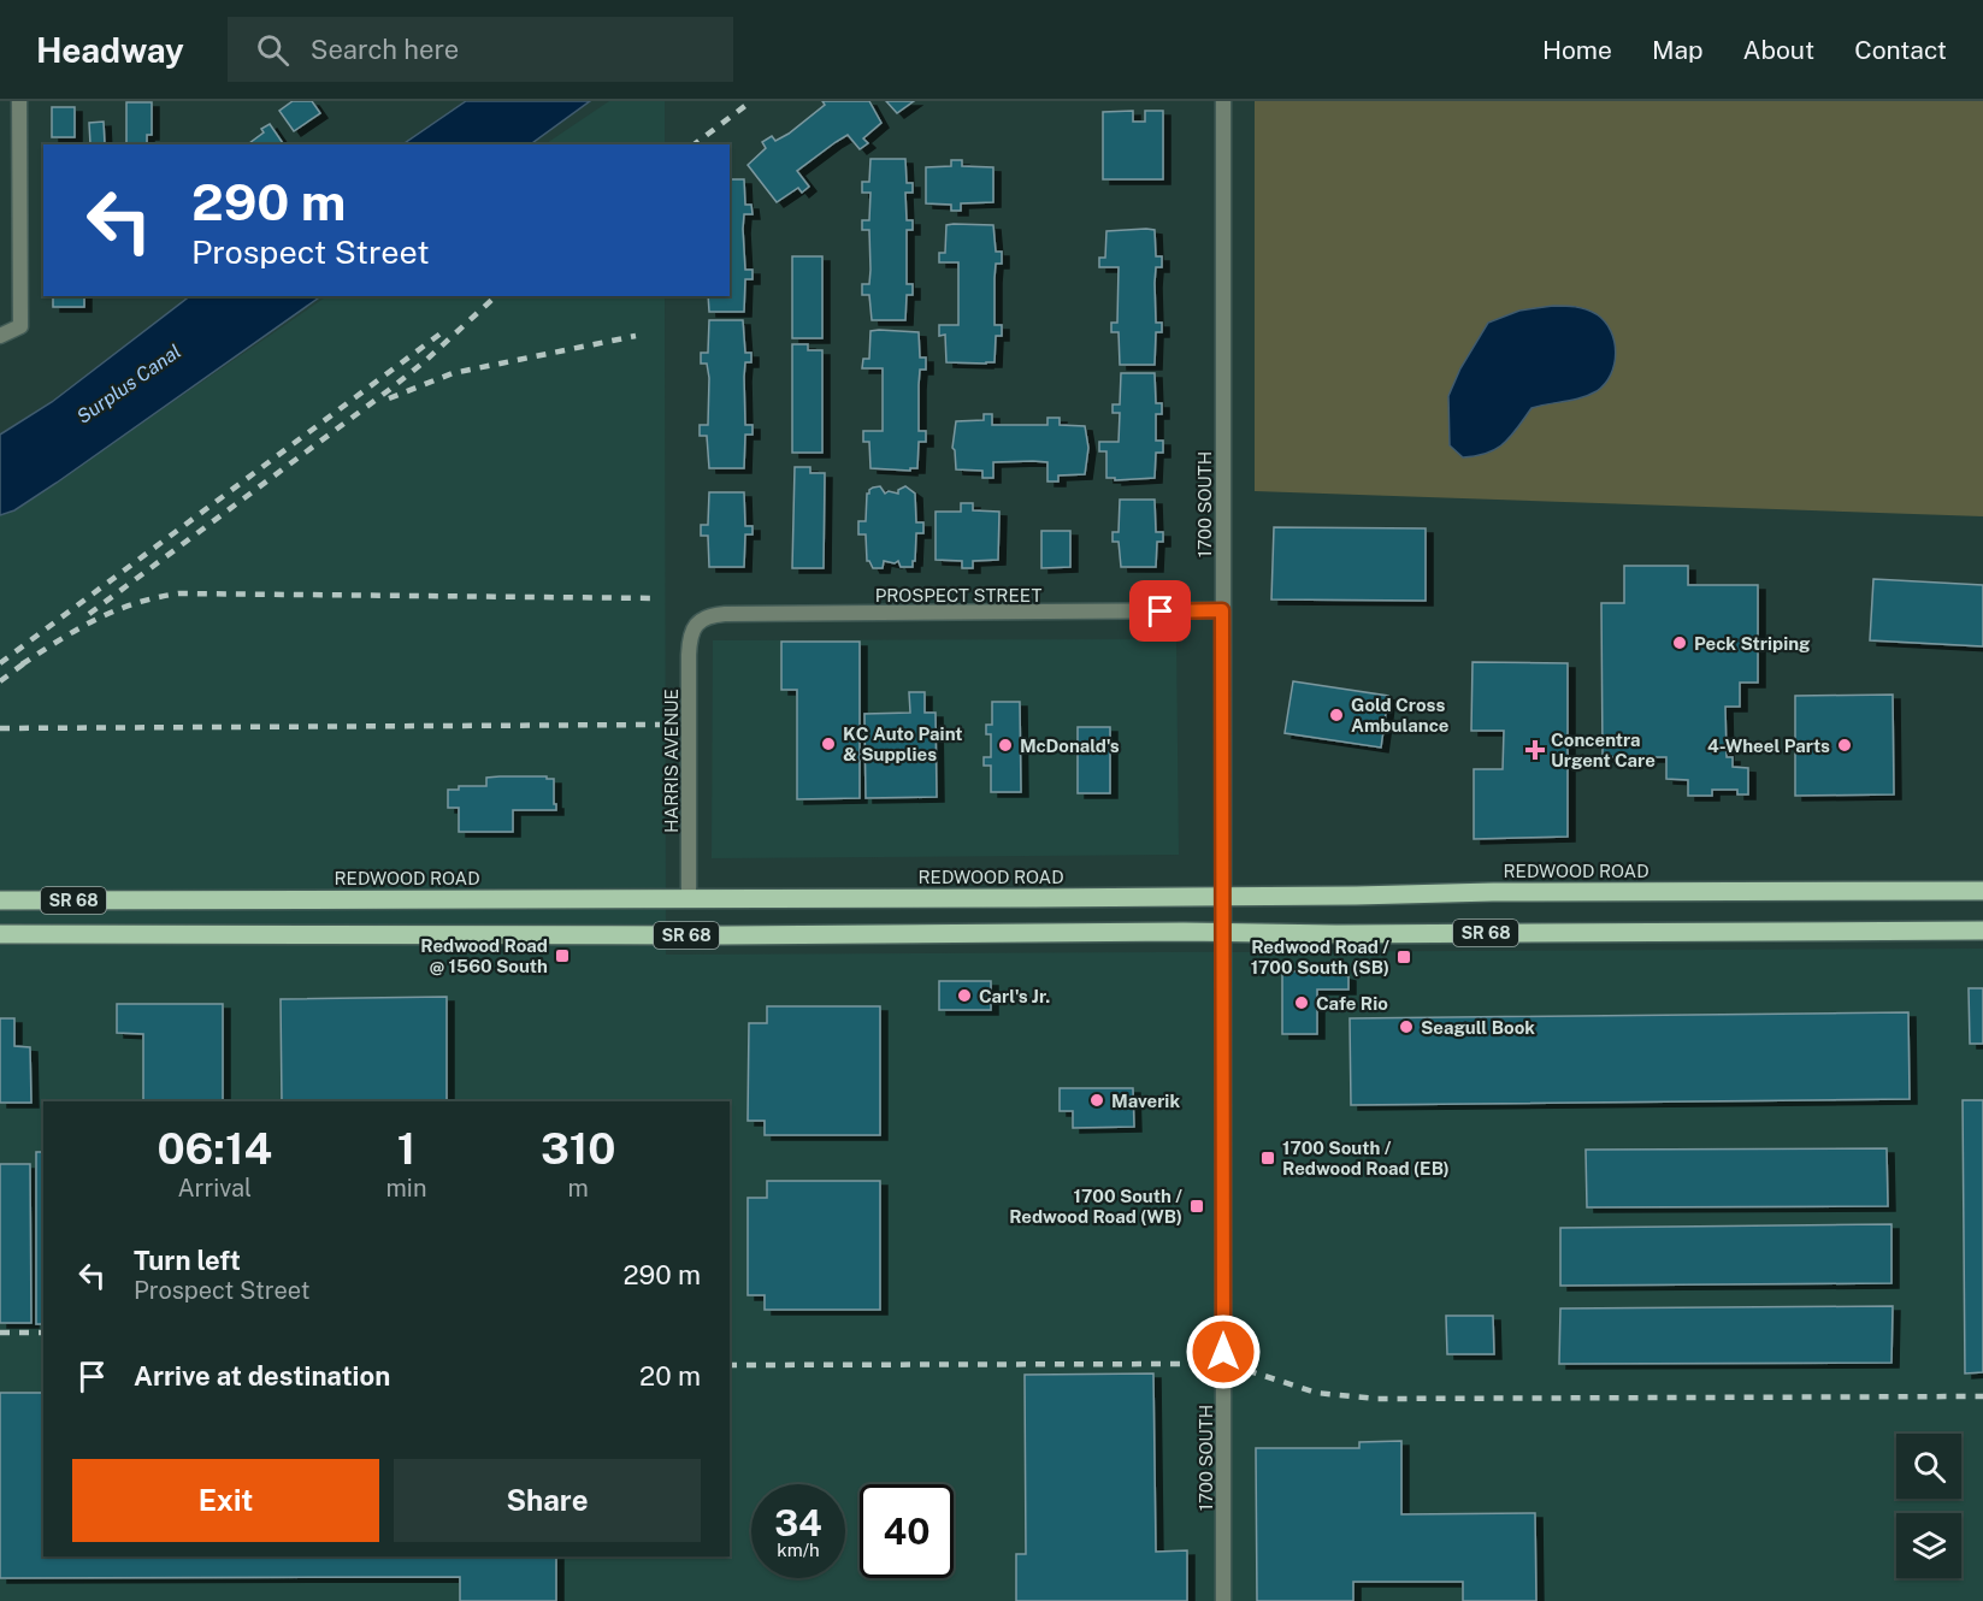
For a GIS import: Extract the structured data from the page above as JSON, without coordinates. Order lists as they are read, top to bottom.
{
  "streets": {
    "main road": ["REDWOOD ROAD", "SR 68"],
    "street": ["1700 SOUTH", "PROSPECT STREET", "HARRIS AVENUE"]
  },
  "crossings": [
    ["1700 SOUTH", "PROSPECT STREET"],
    ["1700 SOUTH", "REDWOOD ROAD"],
    ["1700 SOUTH", "SR 68"],
    ["PROSPECT STREET", "HARRIS AVENUE"],
    ["HARRIS AVENUE", "REDWOOD ROAD"]
  ],
  "water": ["Surplus Canal"],
  "places": {
    "other": [
      "Peck Striping",
      "Gold Cross Ambulance",
      "KC Auto Paint & Supplies",
      "McDonald's",
      "4-Wheel Parts",
      "Carl's Jr.",
      "Cafe Rio",
      "Seagull Book",
      "Maverik"
    ],
    "health": ["Concentra Urgent Care"],
    "transit": [
      "Redwood Road @ 1560 South",
      "Redwood Road / 1700 South (SB)",
      "1700 South / Redwood Road (EB)",
      "1700 South / Redwood Road (WB)"
    ]
  },
  "page": {
    "header": "Headway",
    "search": "Search here",
    "nav": [
      "Home",
      "Map",
      "About",
      "Contact"
    ],
    "turn": ["290 m", "Prospect Street"],
    "eta": [
      "06:14",
      "Arrival",
      "1",
      "min",
      "310",
      "m"
    ],
    "list": [
      {
        "name": "Turn left",
        "note": "Prospect Street",
        "value": "290 m"
      },
      {
        "name": "Arrive at destination",
        "value": "20 m"
      }
    ],
    "buttons": ["Exit", "Share"],
    "speed": "34 km/h",
    "limit": "40"
  }
}
